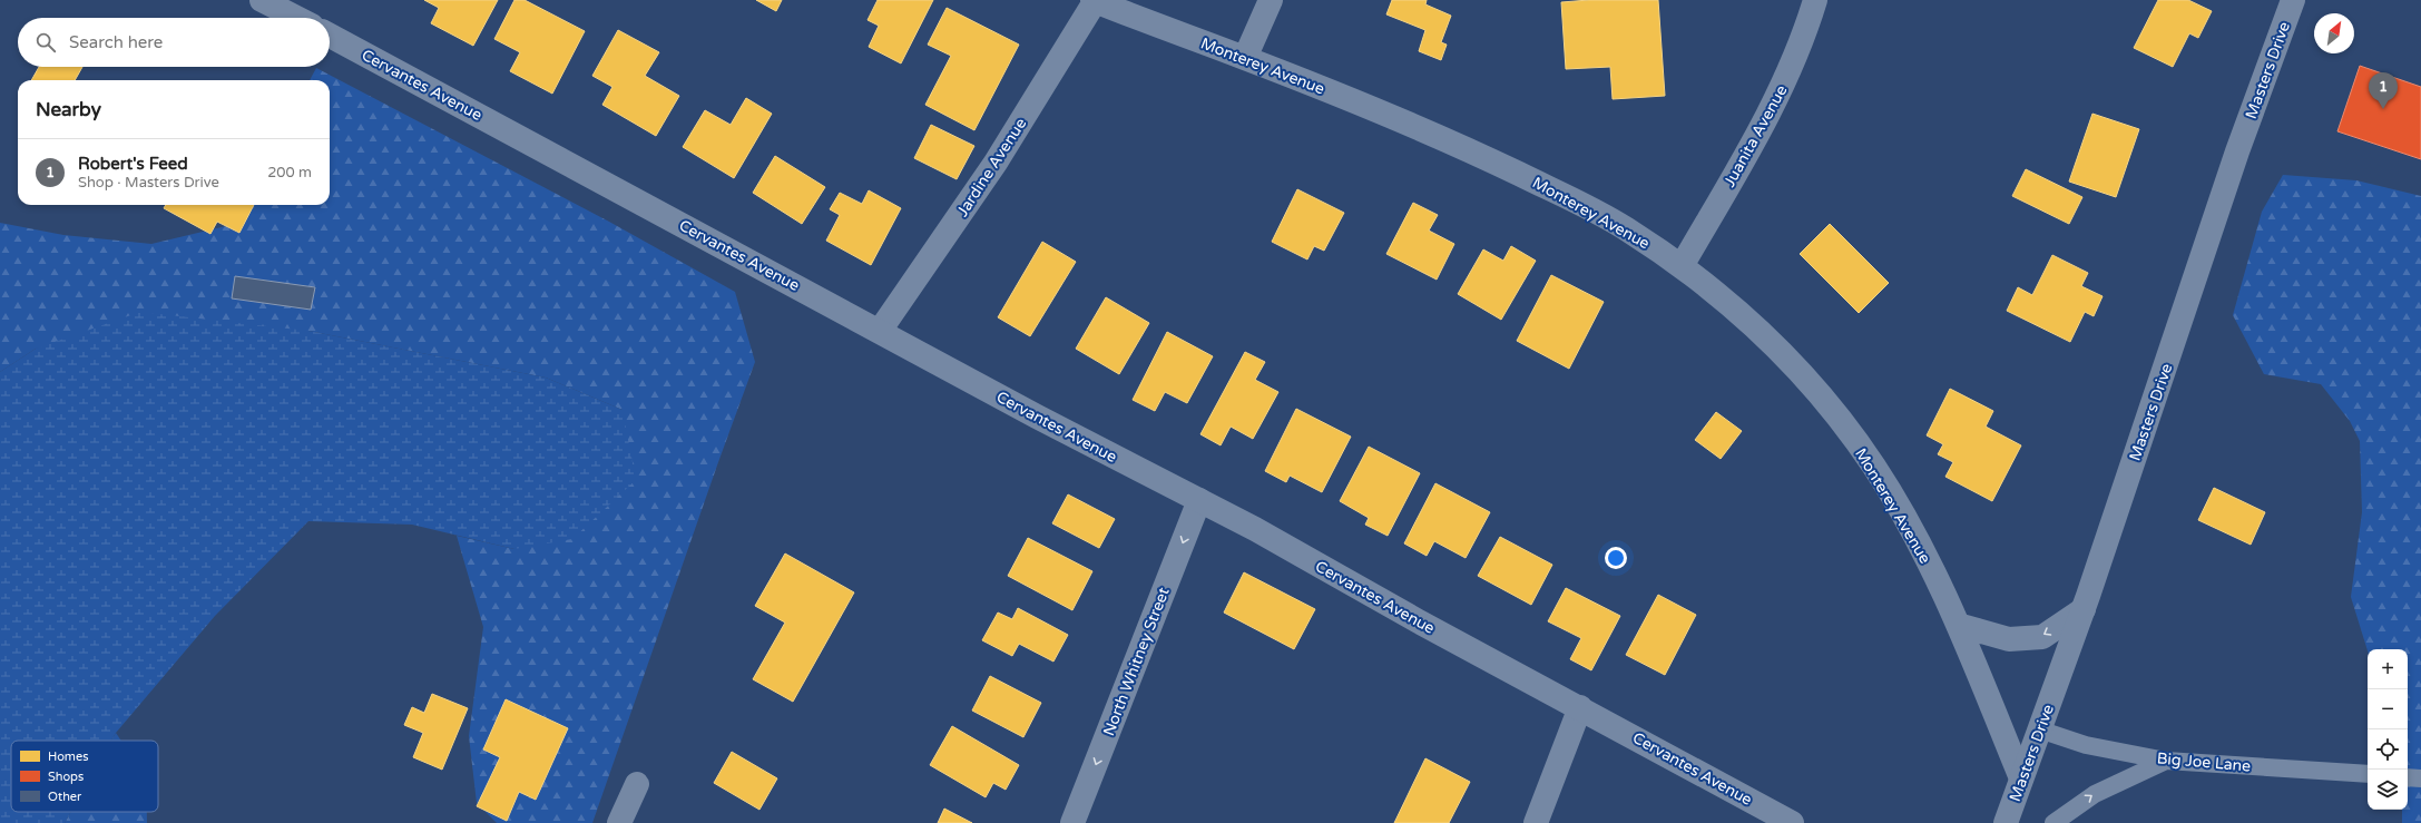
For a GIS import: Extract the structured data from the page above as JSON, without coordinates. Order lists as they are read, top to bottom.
{
  "streets": {
    "street": [
      "Monterey Avenue",
      "Masters Drive",
      "Cervantes Avenue",
      "Juanita Avenue",
      "Jardine Avenue",
      "North Whitney Street"
    ],
    "lane": ["Big Joe Lane"]
  },
  "crossings": [
    ["Monterey Avenue", "Masters Drive"],
    ["Monterey Avenue", "Juanita Avenue"],
    ["Monterey Avenue", "Jardine Avenue"],
    ["Masters Drive", "Big Joe Lane"],
    ["Cervantes Avenue", "Jardine Avenue"],
    ["Cervantes Avenue", "North Whitney Street"]
  ],
  "one_way": ["North Whitney Street"],
  "legend": ["Homes", "Shops", "Other"],
  "north": "top right",
  "page": {
    "search": "Search here",
    "pins": "1",
    "heading": "Nearby",
    "list": [
      {
        "mark": "1",
        "name": "Robert's Feed",
        "note": "Shop · Masters Drive",
        "value": "200 m"
      }
    ],
    "map_buttons": ["+", "−"]
  }
}
